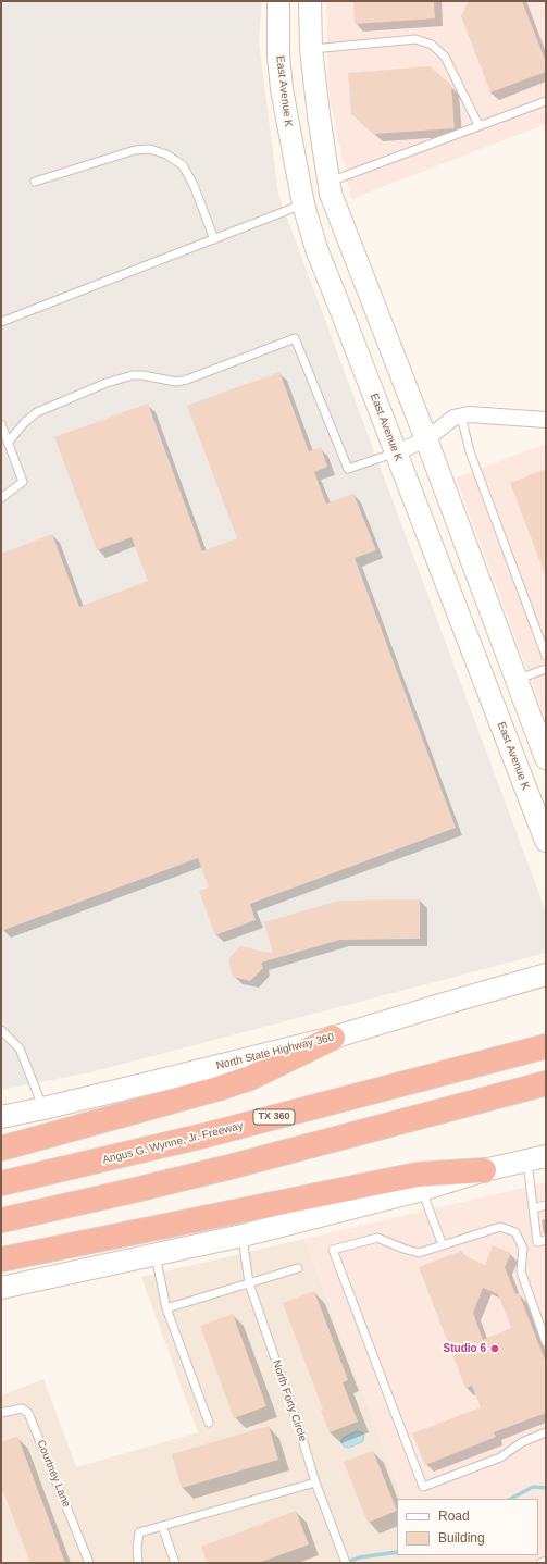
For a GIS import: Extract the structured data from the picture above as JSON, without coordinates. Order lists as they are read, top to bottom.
{
  "streets": {
    "highway": ["TX 360", "Angus G. Wynne, Jr. Freeway"],
    "street": ["East Avenue K", "North State Highway 360"],
    "lane": ["North Forty Circle", "Courtney Lane"]
  },
  "places": ["Studio 6"],
  "legend": ["Road", "Building"]
}
